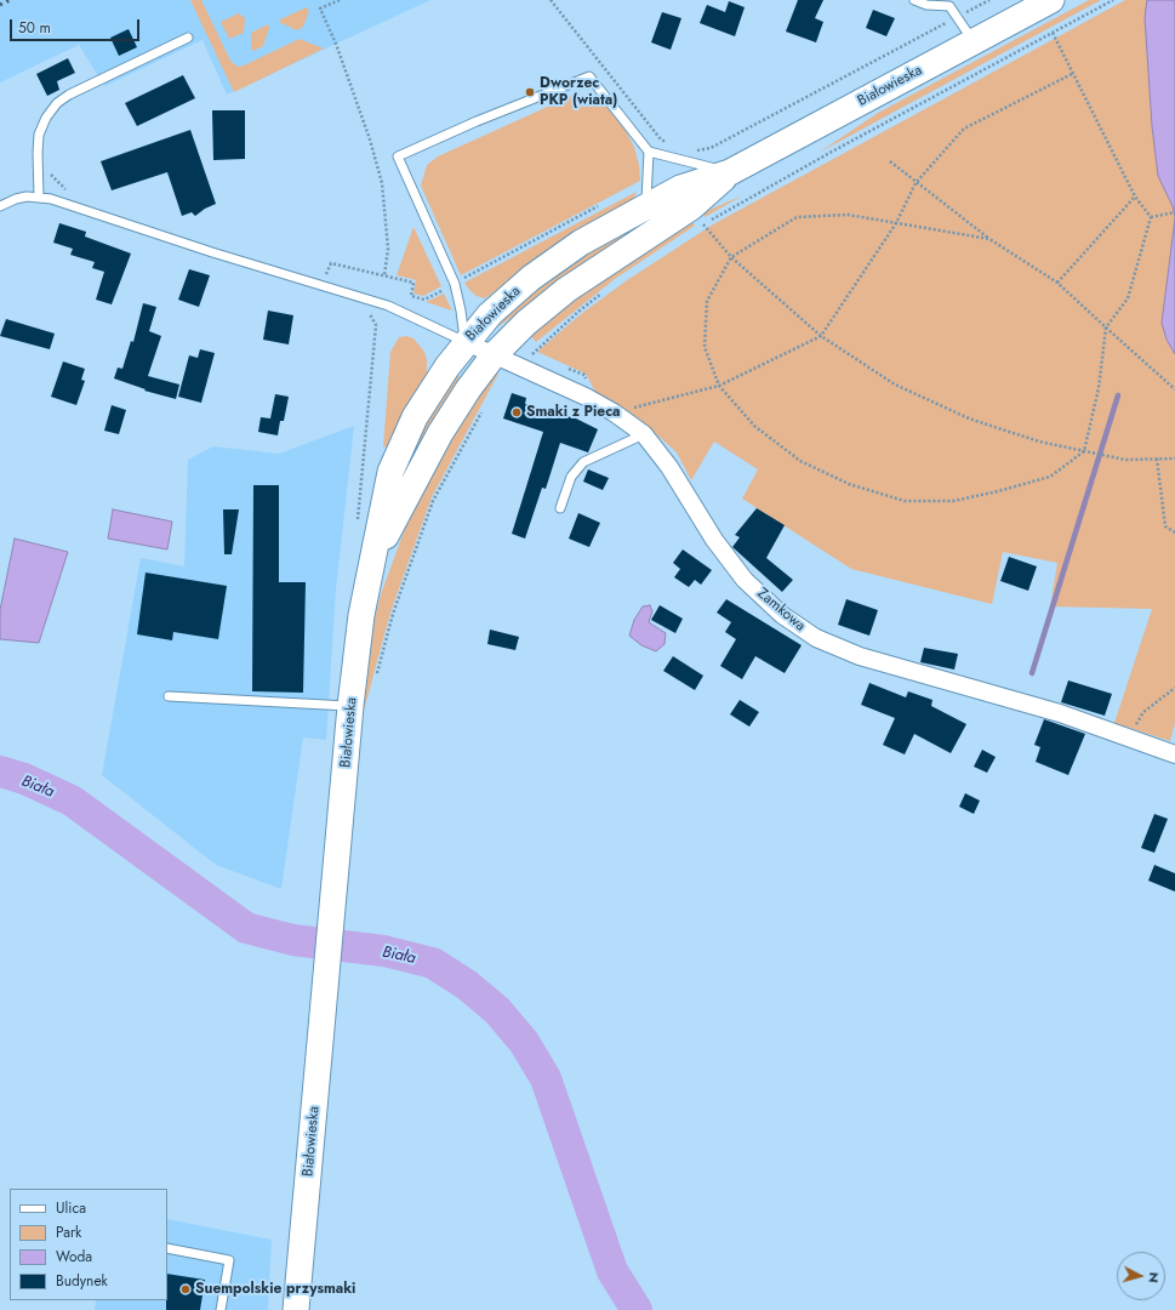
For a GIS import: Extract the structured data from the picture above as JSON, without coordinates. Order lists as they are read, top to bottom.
{
  "streets": {
    "main road": ["Białowieska"],
    "street": ["Zamkowa"]
  },
  "crossings": [
    ["Białowieska", "Zamkowa"]
  ],
  "water": ["Biała"],
  "places": ["Dworzec PKP (wiata)", "Smaki z Pieca", "Suempolskie przysmaki"],
  "legend": [
    "Ulica",
    "Park",
    "Woda",
    "Budynek"
  ],
  "scale_bar": "50 m",
  "north": "right"
}
